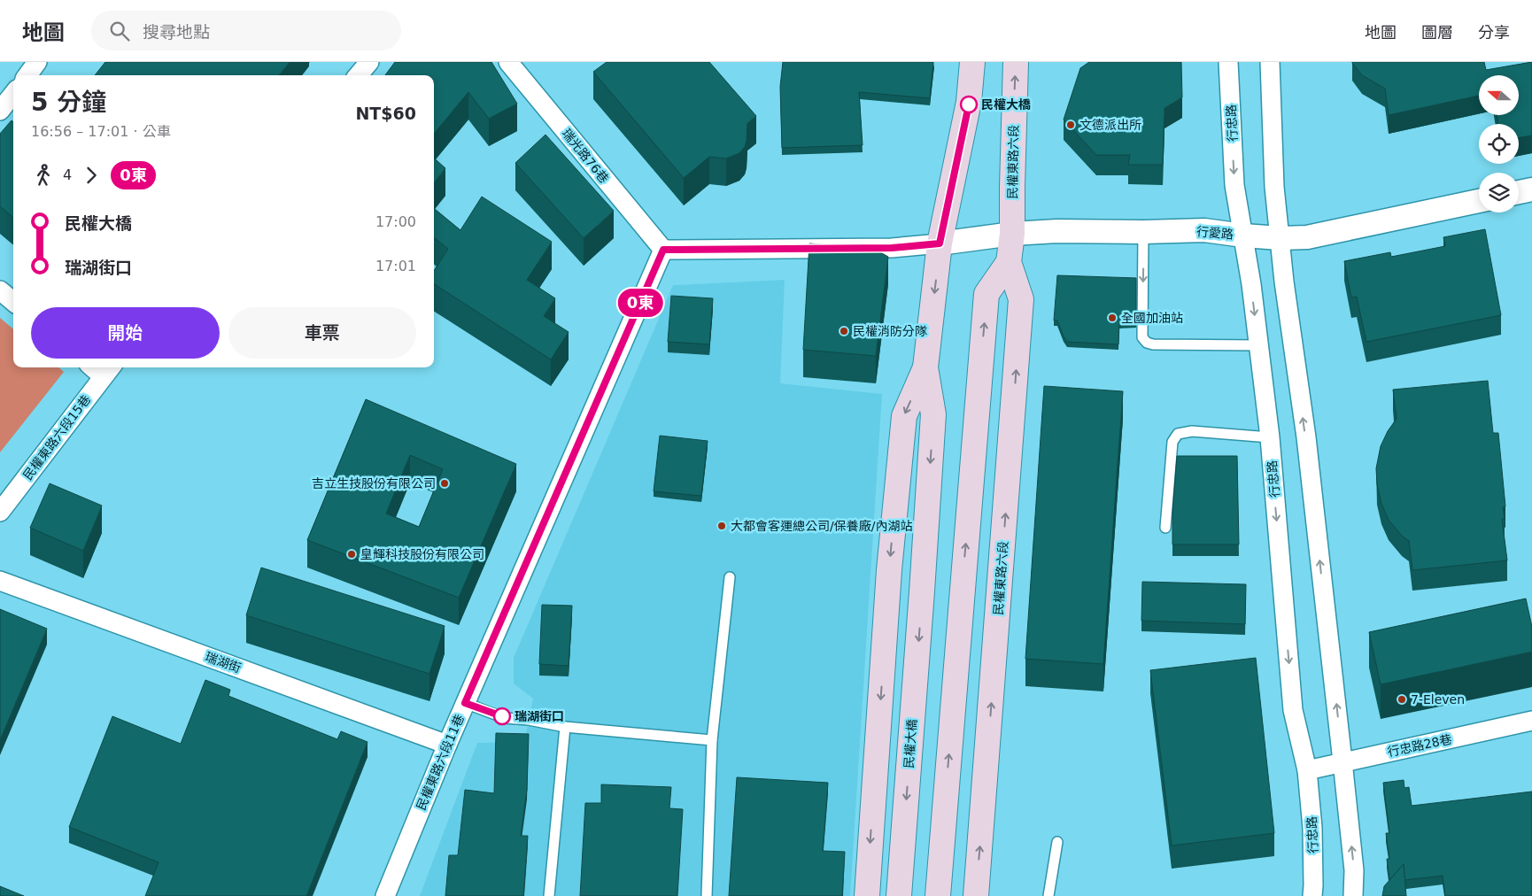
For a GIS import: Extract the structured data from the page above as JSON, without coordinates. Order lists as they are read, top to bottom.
{
  "streets": {
    "main road": ["民權東路六段", "民權大橋"],
    "street": [
      "行忠路",
      "瑞光路76巷",
      "行愛路",
      "民權東路六段15巷",
      "瑞湖街",
      "行忠路28巷",
      "民權東路六段11巷"
    ]
  },
  "crossings": [
    ["行忠路", "行愛路"],
    ["行忠路", "行忠路28巷"],
    ["瑞光路76巷", "民權東路六段11巷"],
    ["民權東路六段", "行愛路"],
    ["瑞湖街", "民權東路六段11巷"]
  ],
  "places": [
    "民權大橋",
    "文德派出所",
    "全國加油站",
    "民權消防分隊",
    "吉立生技股份有限公司",
    "大都會客運總公司/保養廠/內湖站",
    "皇輝科技股份有限公司",
    "7-Eleven",
    "瑞湖街口"
  ],
  "lines": ["bus line 0東"],
  "north": "left",
  "page": {
    "header": "地圖",
    "search": "搜尋地點",
    "nav": ["地圖", "圖層", "分享"],
    "on_map": "0東",
    "heading": ["5 分鐘", "16:56 – 17:01 · 公車", "NT$60"],
    "legs": ["4", "0東"],
    "list": [
      {
        "name": "民權大橋",
        "value": "17:00"
      },
      {
        "name": "瑞湖街口",
        "value": "17:01"
      }
    ],
    "buttons": ["開始", "車票"]
  }
}
